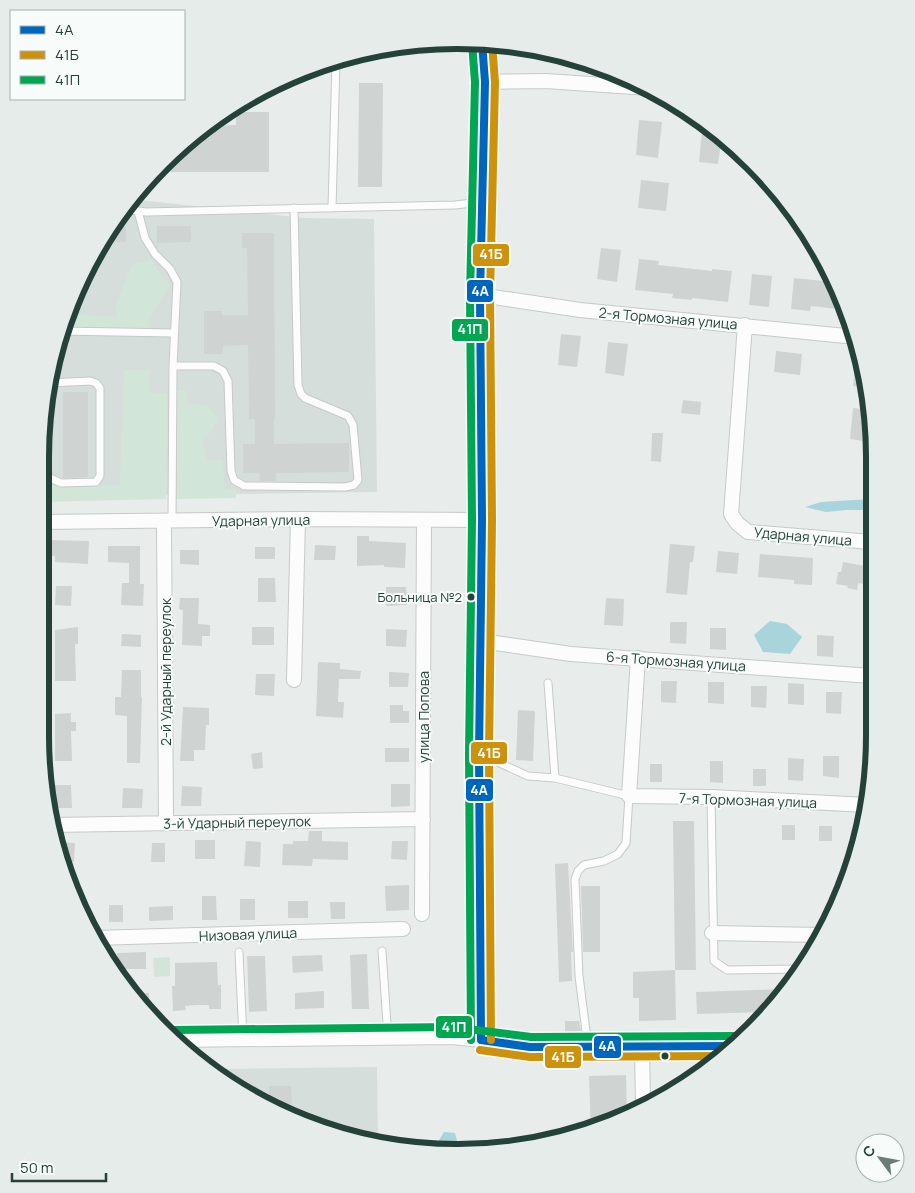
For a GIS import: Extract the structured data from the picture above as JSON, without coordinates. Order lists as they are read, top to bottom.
{
  "streets": {
    "street": [
      "2-я Тормозная улица",
      "Ударная улица",
      "6-я Тормозная улица",
      "2-й Ударный переулок",
      "улица Попова",
      "7-я Тормозная улица",
      "3-й Ударный переулок",
      "Низовая улица"
    ]
  },
  "crossings": [
    ["2-я Тормозная улица", "Ударная улица"],
    ["Ударная улица", "2-й Ударный переулок"],
    ["Ударная улица", "улица Попова"],
    ["2-й Ударный переулок", "3-й Ударный переулок"],
    ["улица Попова", "3-й Ударный переулок"]
  ],
  "places": ["Больница №2"],
  "lines": ["transit line 41П", "transit line 4А", "transit line 41Б"],
  "legend": ["4А", "41Б", "41П"],
  "scale_bar": "50 m",
  "north": "top left"
}
